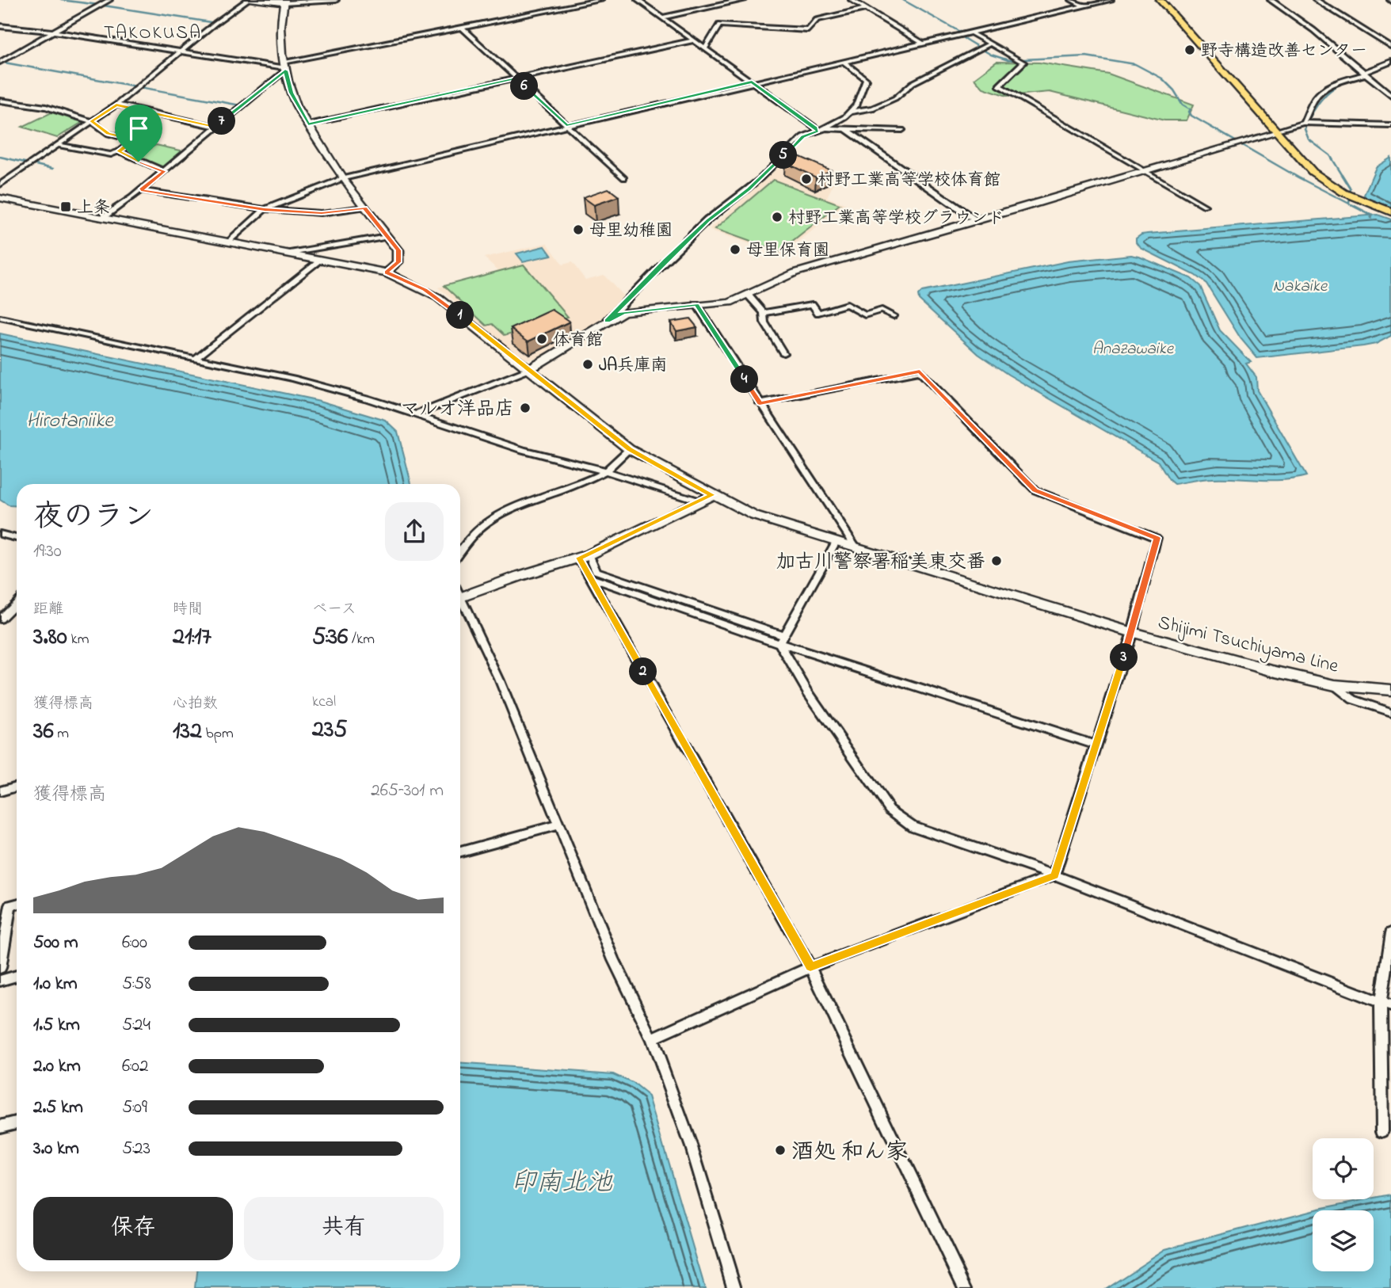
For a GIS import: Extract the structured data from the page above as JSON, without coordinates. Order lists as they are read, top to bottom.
{
  "streets": {
    "main road": ["Shijimi Tsuchiyama Line"]
  },
  "districts": ["TAKOKUSA"],
  "water": [
    "Nakaike",
    "Anazawaike",
    "Hirotaniike",
    "印南北池"
  ],
  "places": {
    "other": [
      "野寺構造改善センター",
      "村野工業高等学校体育館",
      "村野工業高等学校グラウンド",
      "母里幼稚園",
      "母里保育園",
      "体育館",
      "JA兵庫南",
      "マルオ洋品店",
      "加古川警察署稲美東交番",
      "酒処 和ん家"
    ],
    "transit": ["上条"]
  },
  "page": {
    "pins": [
      "6",
      "7",
      "5",
      "1",
      "4",
      "3",
      "2"
    ],
    "heading": ["夜のラン", "19:30"],
    "stats": [
      ["距離", "3.80 km"],
      ["時間", "21:17"],
      ["ペース", "5:36 /km"],
      ["獲得標高", "36 m"],
      ["心拍数", "132 bpm"],
      ["kcal", "235"]
    ],
    "chart": ["獲得標高", "265–301 m"],
    "list": [
      {
        "name": "500 m",
        "note": "6:00"
      },
      {
        "name": "1.0 km",
        "note": "5:58"
      },
      {
        "name": "1.5 km",
        "note": "5:24"
      },
      {
        "name": "2.0 km",
        "note": "6:02"
      },
      {
        "name": "2.5 km",
        "note": "5:09"
      },
      {
        "name": "3.0 km",
        "note": "5:23"
      }
    ],
    "buttons": ["保存", "共有"]
  }
}
